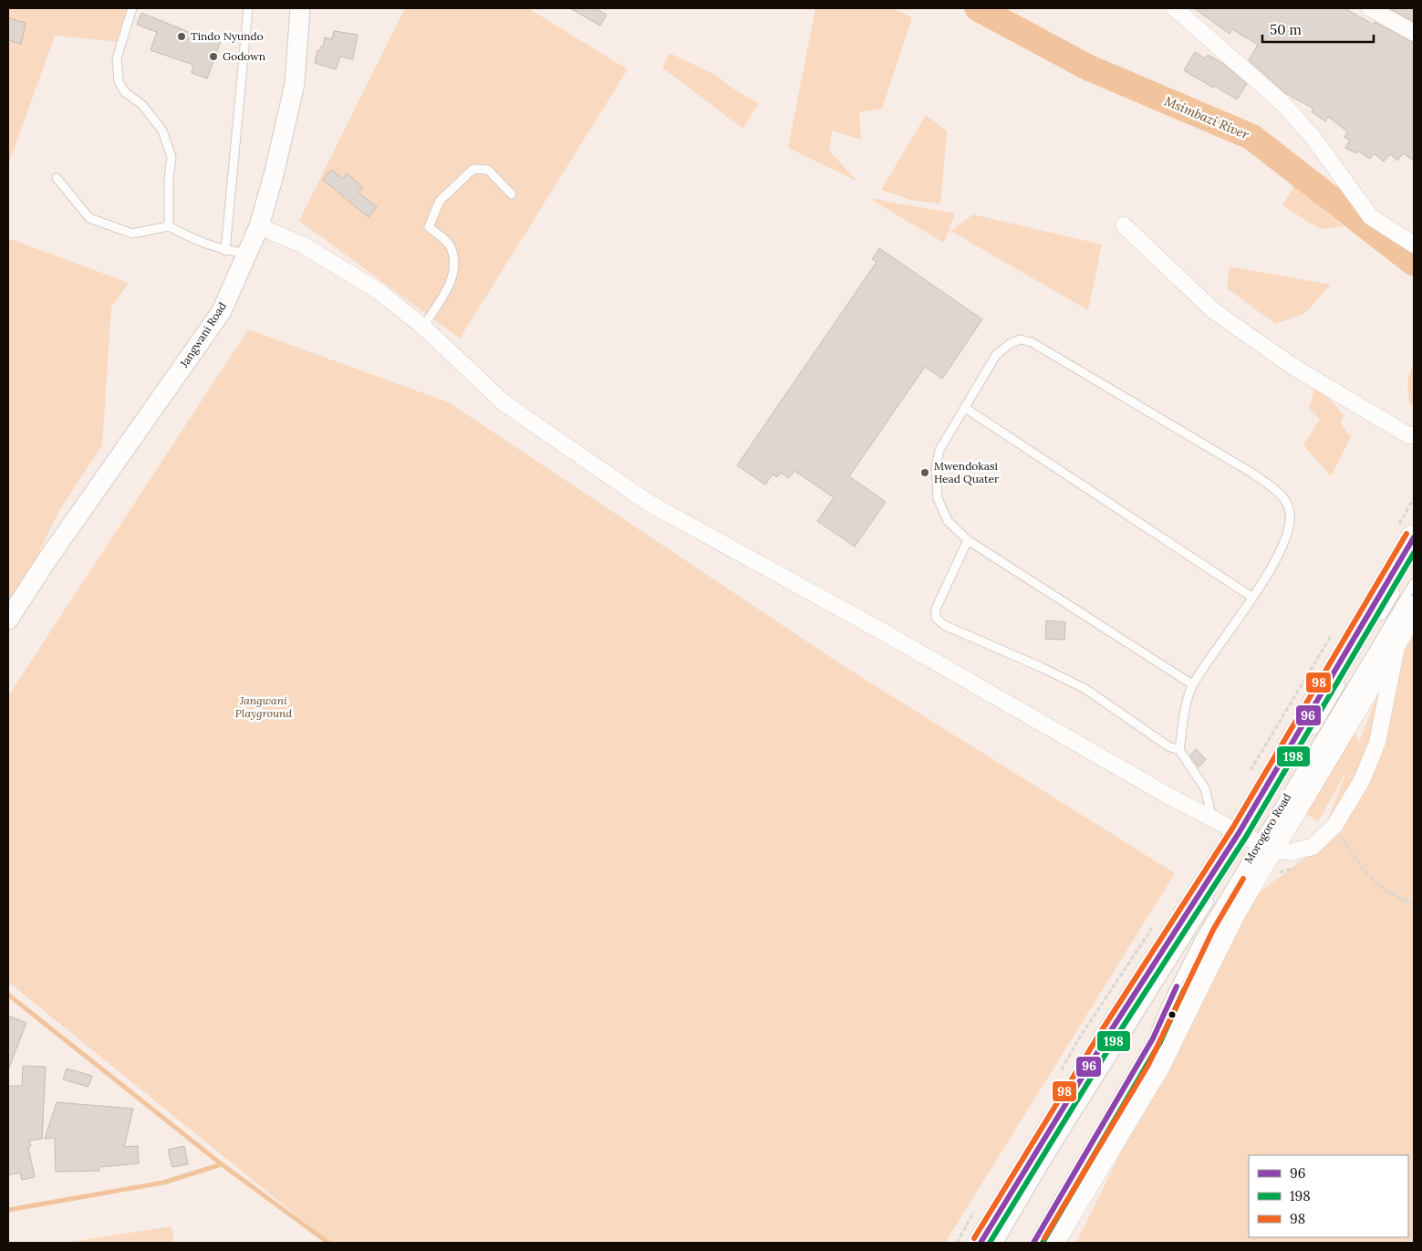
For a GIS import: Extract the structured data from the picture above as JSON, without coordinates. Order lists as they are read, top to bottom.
{
  "streets": {
    "highway": ["Morogoro Road"],
    "street": ["Jangwani Road"]
  },
  "water": ["Msimbazi River"],
  "parks": ["Jangwani Playground"],
  "places": ["Tindo Nyundo", "Godown", "Mwendokasi Head Quater"],
  "lines": ["transit line 98", "transit line 96", "transit line 198"],
  "legend": ["96", "198", "98"],
  "scale_bar": "50 m"
}
